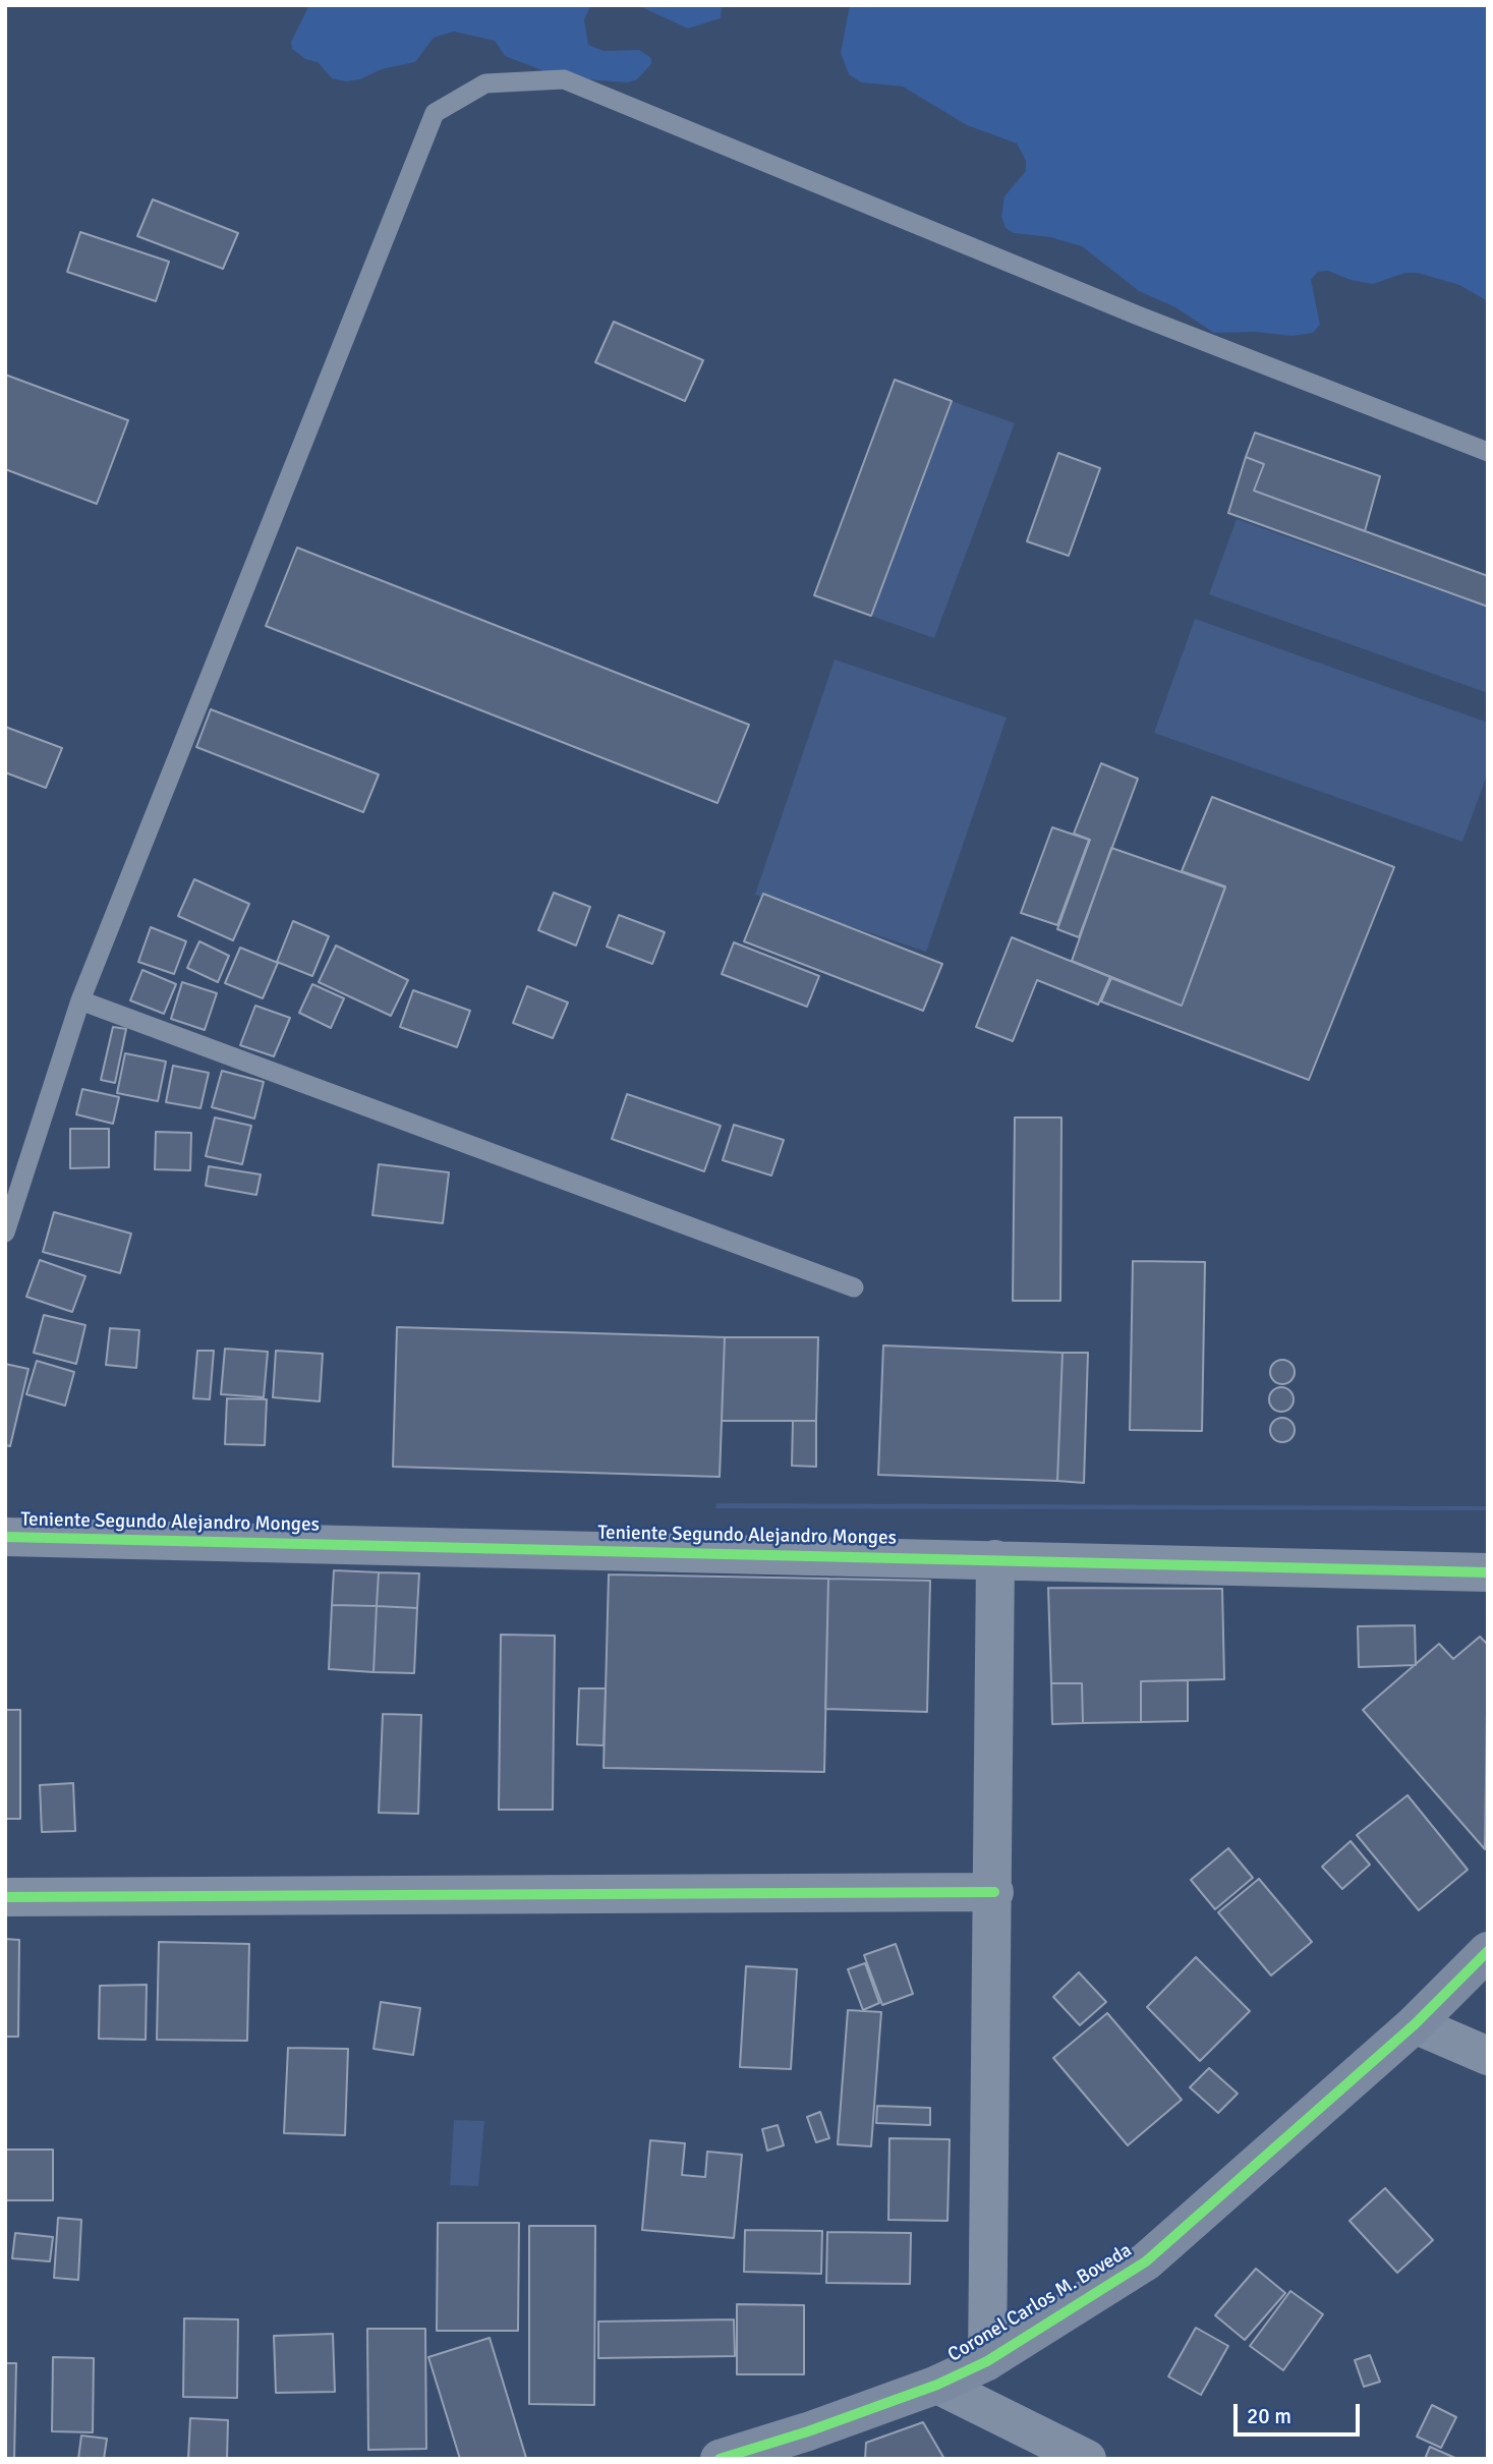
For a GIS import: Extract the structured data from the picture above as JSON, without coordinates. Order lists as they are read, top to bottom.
{
  "streets": {
    "street": ["Teniente Segundo Alejandro Monges", "Coronel Carlos M. Boveda"]
  },
  "scale_bar": "20 m"
}
